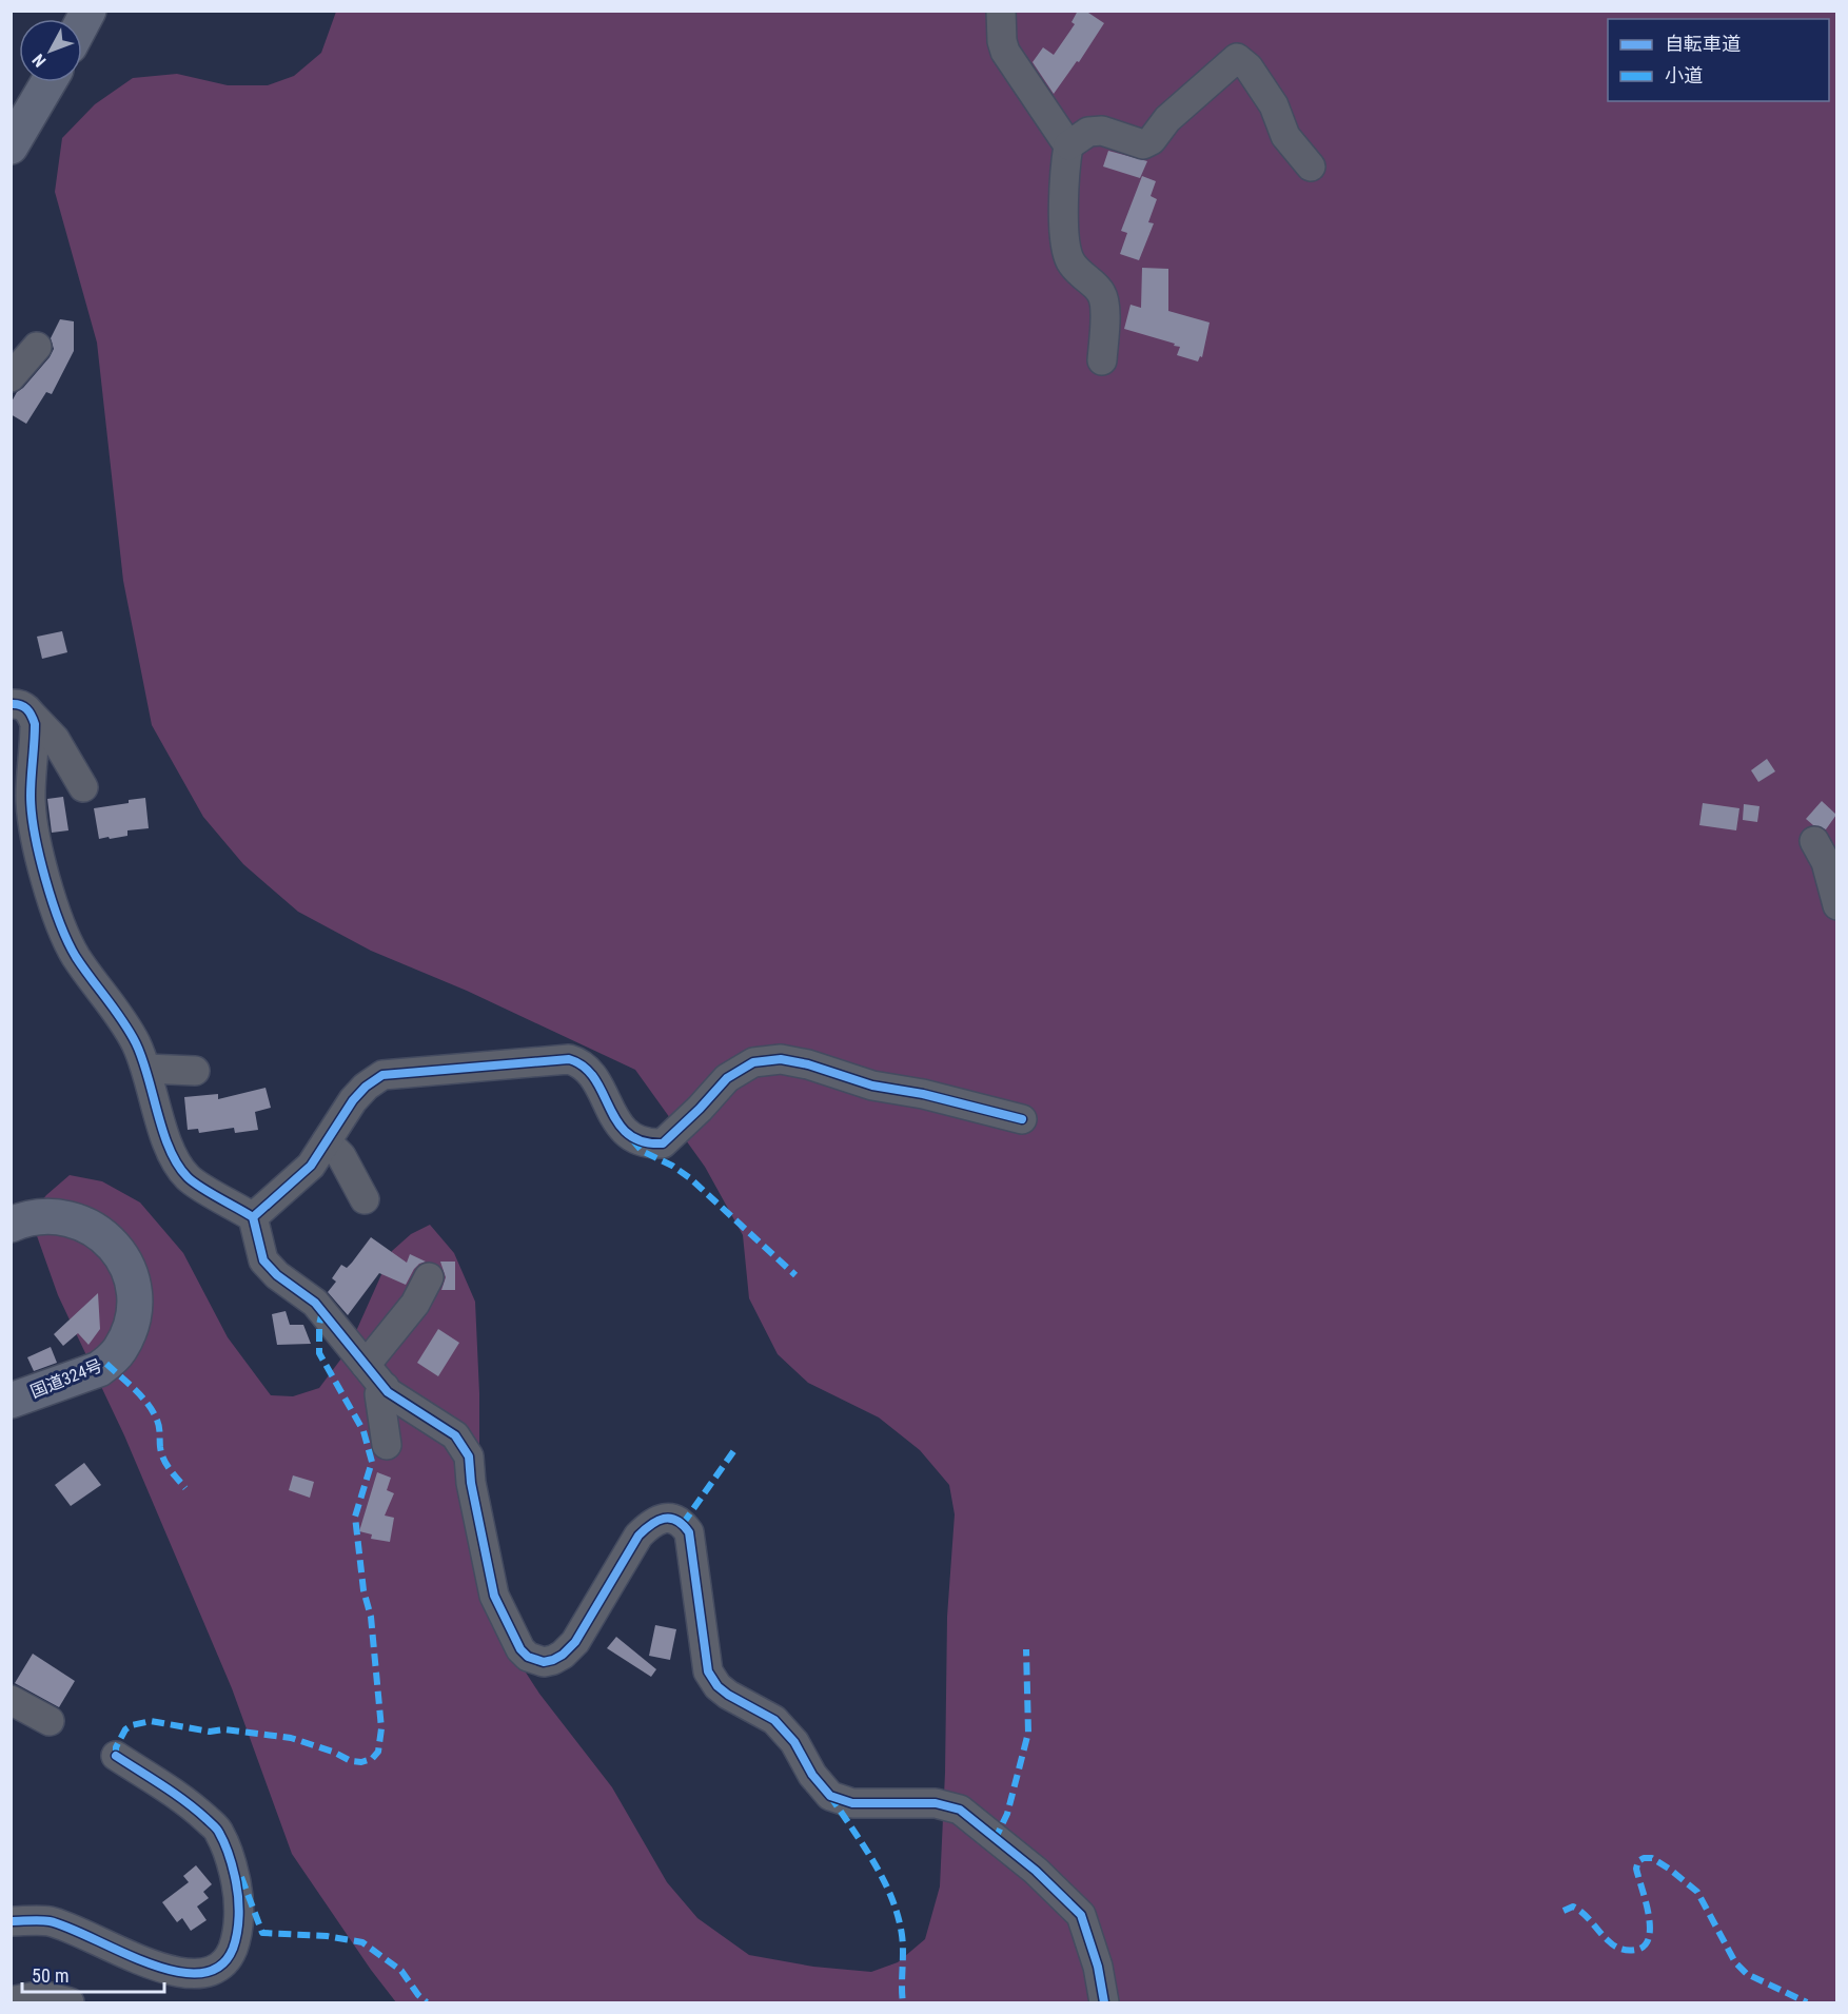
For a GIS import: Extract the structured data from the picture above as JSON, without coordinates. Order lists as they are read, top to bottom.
{
  "streets": {
    "highway": ["国道324号"]
  },
  "legend": ["自転車道", "小道"],
  "scale_bar": "50 m",
  "north": "bottom left"
}
